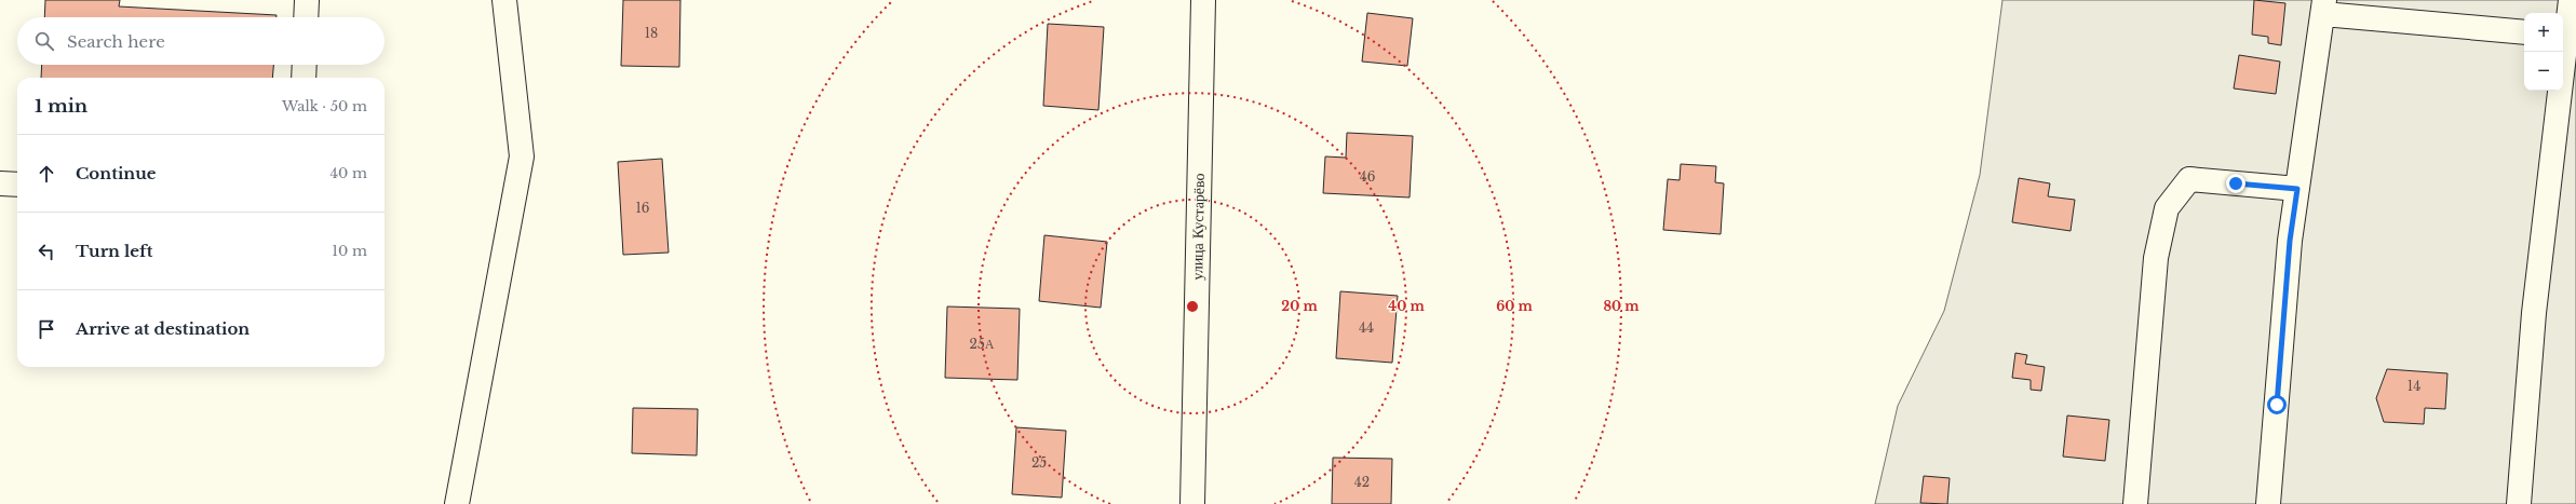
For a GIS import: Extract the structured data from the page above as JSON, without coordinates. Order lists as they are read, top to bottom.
{
  "streets": {
    "street": ["улица Кустарёво"]
  },
  "house_numbers": [
    "18",
    "46",
    "16",
    "44",
    "25А",
    "14",
    "25",
    "42"
  ],
  "page": {
    "map_buttons": ["+", "−"],
    "search": "Search here",
    "heading": ["1 min", "Walk · 50 m"],
    "list": [
      ["Continue", "40 m"],
      ["Turn left", "10 m"],
      "Arrive at destination"
    ]
  },
  "rings": [
    "20 m",
    "40 m",
    "60 m",
    "80 m"
  ]
}
